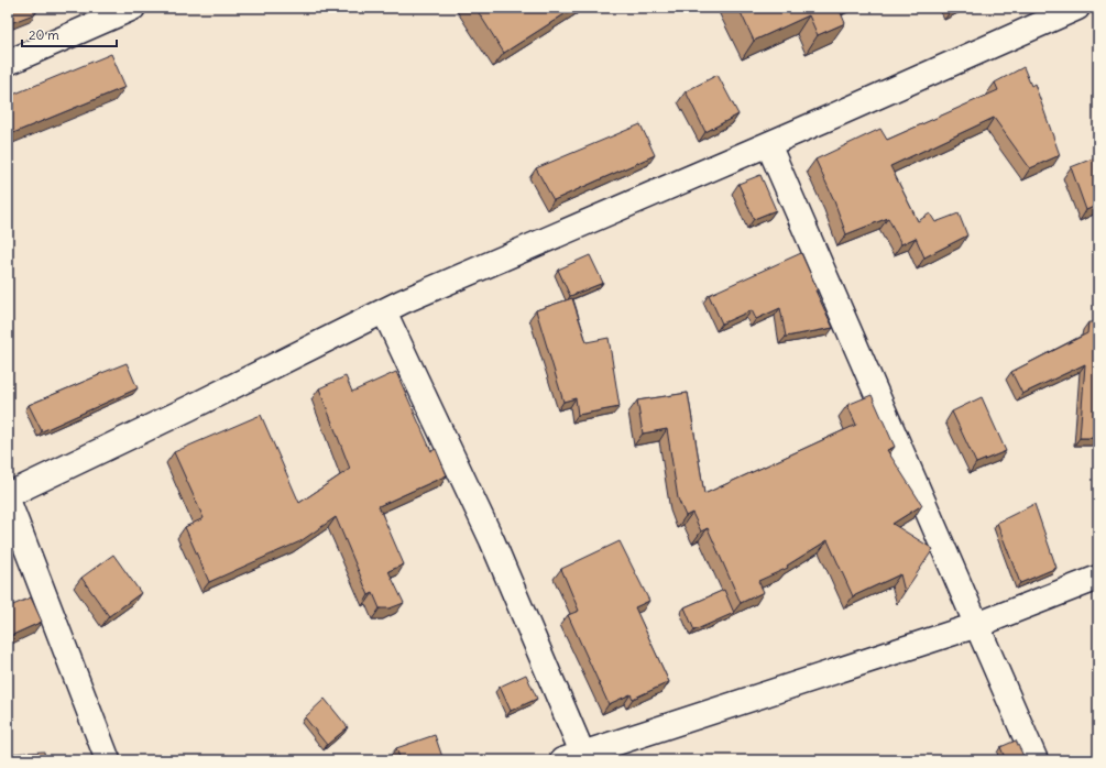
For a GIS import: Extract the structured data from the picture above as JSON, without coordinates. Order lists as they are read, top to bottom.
{
  "scale_bar": "20 m"
}
